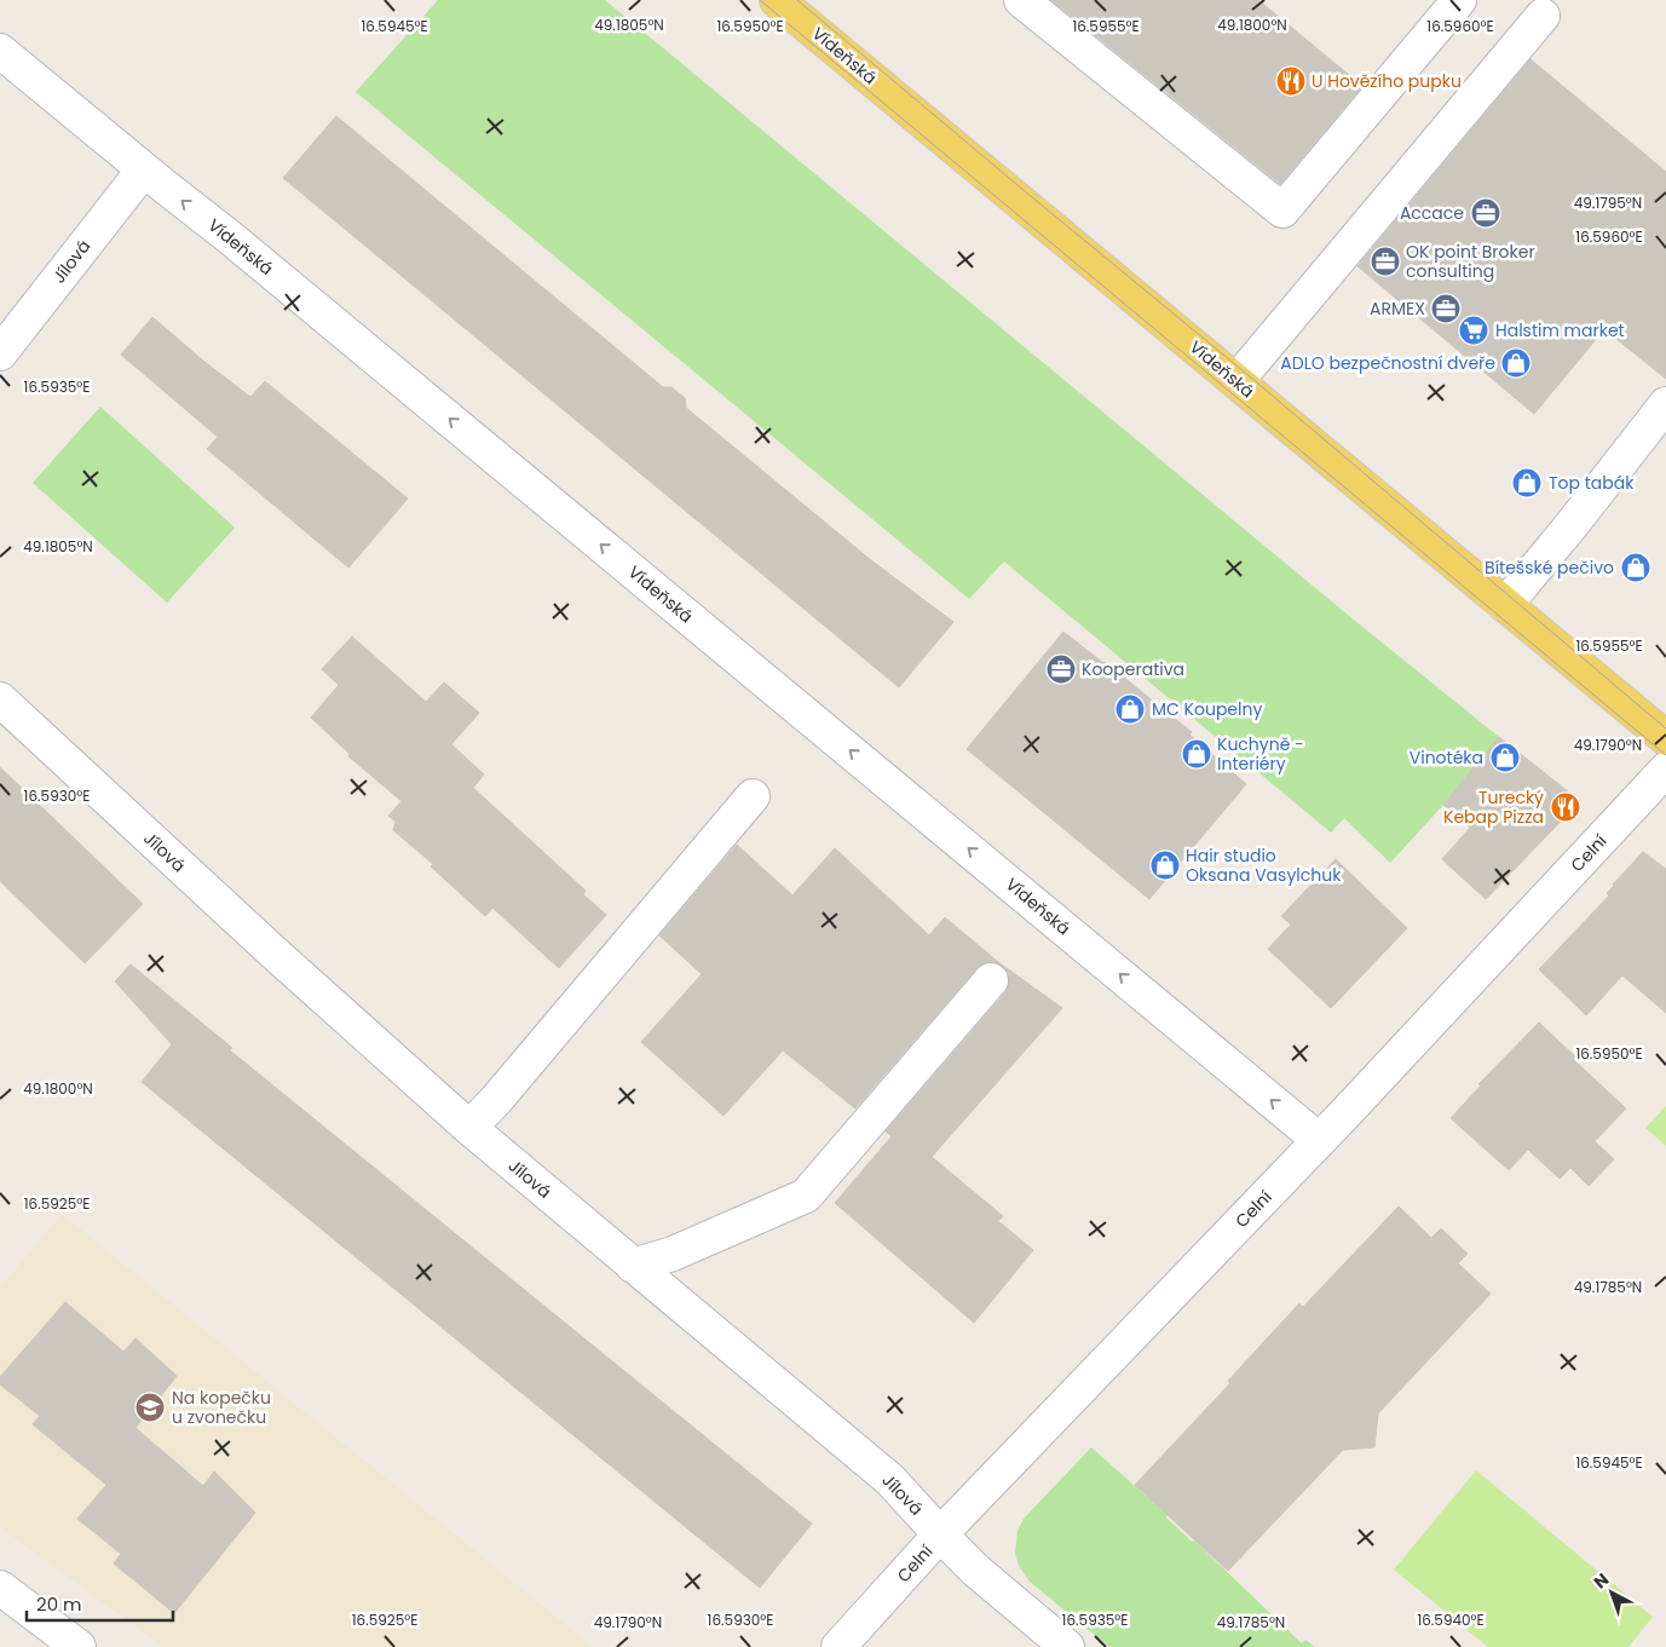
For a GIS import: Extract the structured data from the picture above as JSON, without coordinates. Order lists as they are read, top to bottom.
{
  "streets": {
    "main road": ["Vídeňská"],
    "street": ["Jílová", "Celní"]
  },
  "crossings": [
    ["Vídeňská", "Jílová"],
    ["Vídeňská", "Celní"],
    ["Jílová", "Celní"]
  ],
  "one_way": ["Vídeňská"],
  "places": {
    "restaurant": ["U Hovězího pupku", "Turecký Kebap Pizza"],
    "office": [
      "Accace",
      "OK point Broker consulting",
      "ARMEX",
      "Kooperativa"
    ],
    "supermarket": ["Halstim market"],
    "shop": [
      "ADLO bezpečnostní dveře",
      "Top tabák",
      "Bítešské pečivo",
      "MC Koupelny",
      "Kuchyně - Interiéry",
      "Vinotéka",
      "Hair studio Oksana Vasylchuk"
    ],
    "school or university": ["Na kopečku u zvonečku"]
  },
  "scale_bar": "20 m",
  "north": "top left",
  "coordinates": [
    "49.1800°N",
    "49.1805°N",
    "16.5950°E",
    "16.5945°E",
    "16.5955°E",
    "16.5960°E",
    "49.1795°N",
    "16.5935°E",
    "49.1790°N",
    "16.5930°E",
    "16.5925°E",
    "49.1785°N",
    "16.5940°E"
  ]
}
